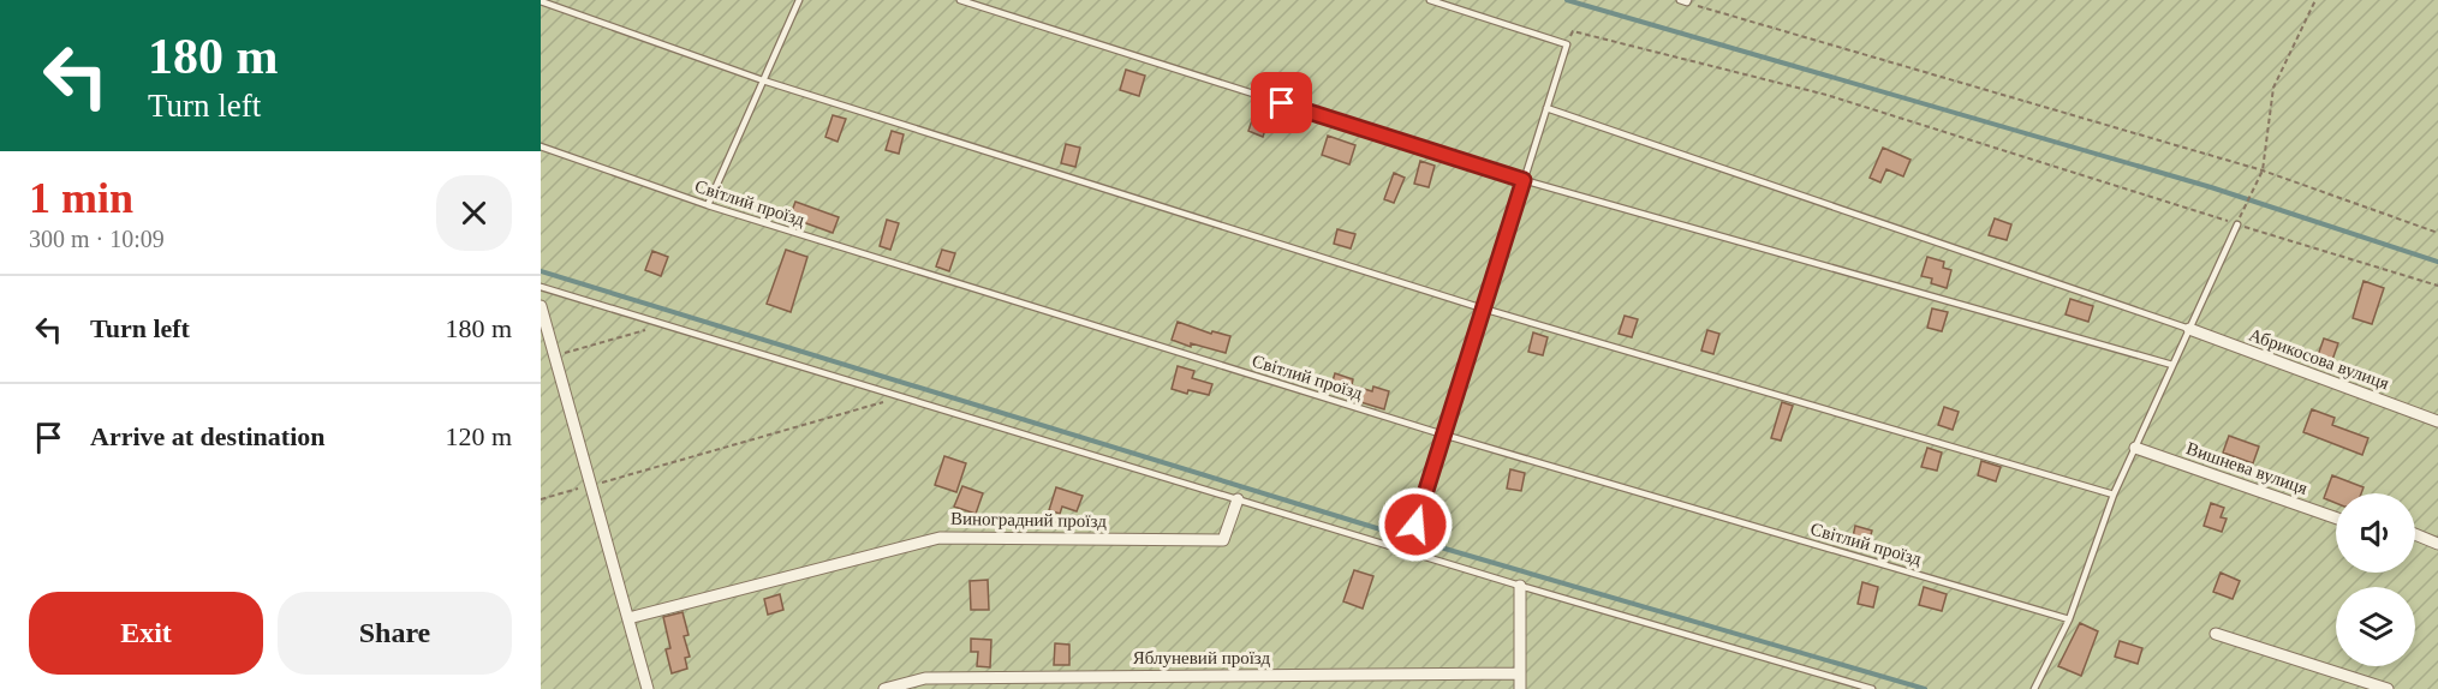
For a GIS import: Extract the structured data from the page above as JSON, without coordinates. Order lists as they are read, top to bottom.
{
  "streets": {
    "street": [
      "Абрикосова вулиця",
      "Вишнева вулиця",
      "Виноградний проїзд",
      "Яблуневий проїзд"
    ],
    "lane": ["Світлий проїзд"]
  },
  "page": {
    "turn": ["180 m", "Turn left"],
    "heading": ["1 min", "300 m · 10:09"],
    "list": [
      {
        "name": "Turn left",
        "value": "180 m"
      },
      {
        "name": "Arrive at destination",
        "value": "120 m"
      }
    ],
    "buttons": ["Exit", "Share"]
  }
}
